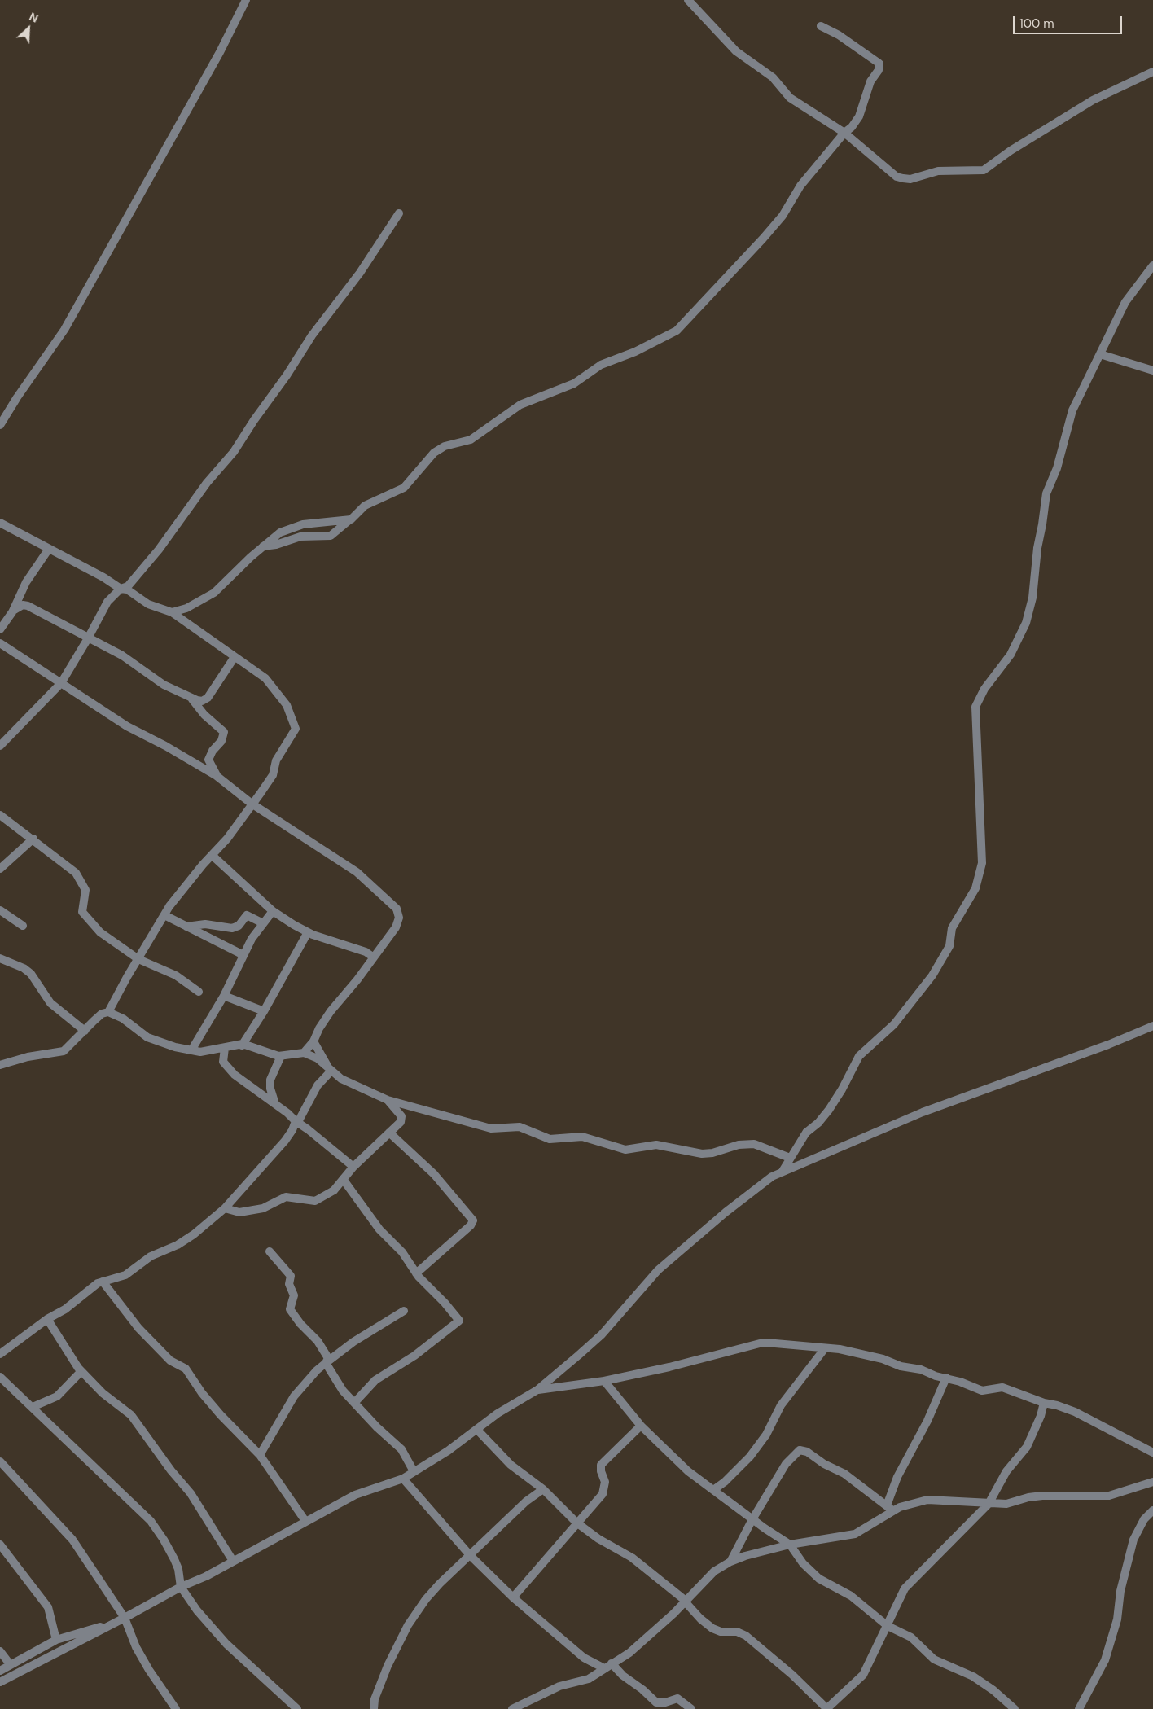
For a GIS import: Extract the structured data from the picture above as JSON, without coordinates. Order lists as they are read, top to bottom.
{
  "scale_bar": "100 m",
  "north": "top right"
}
